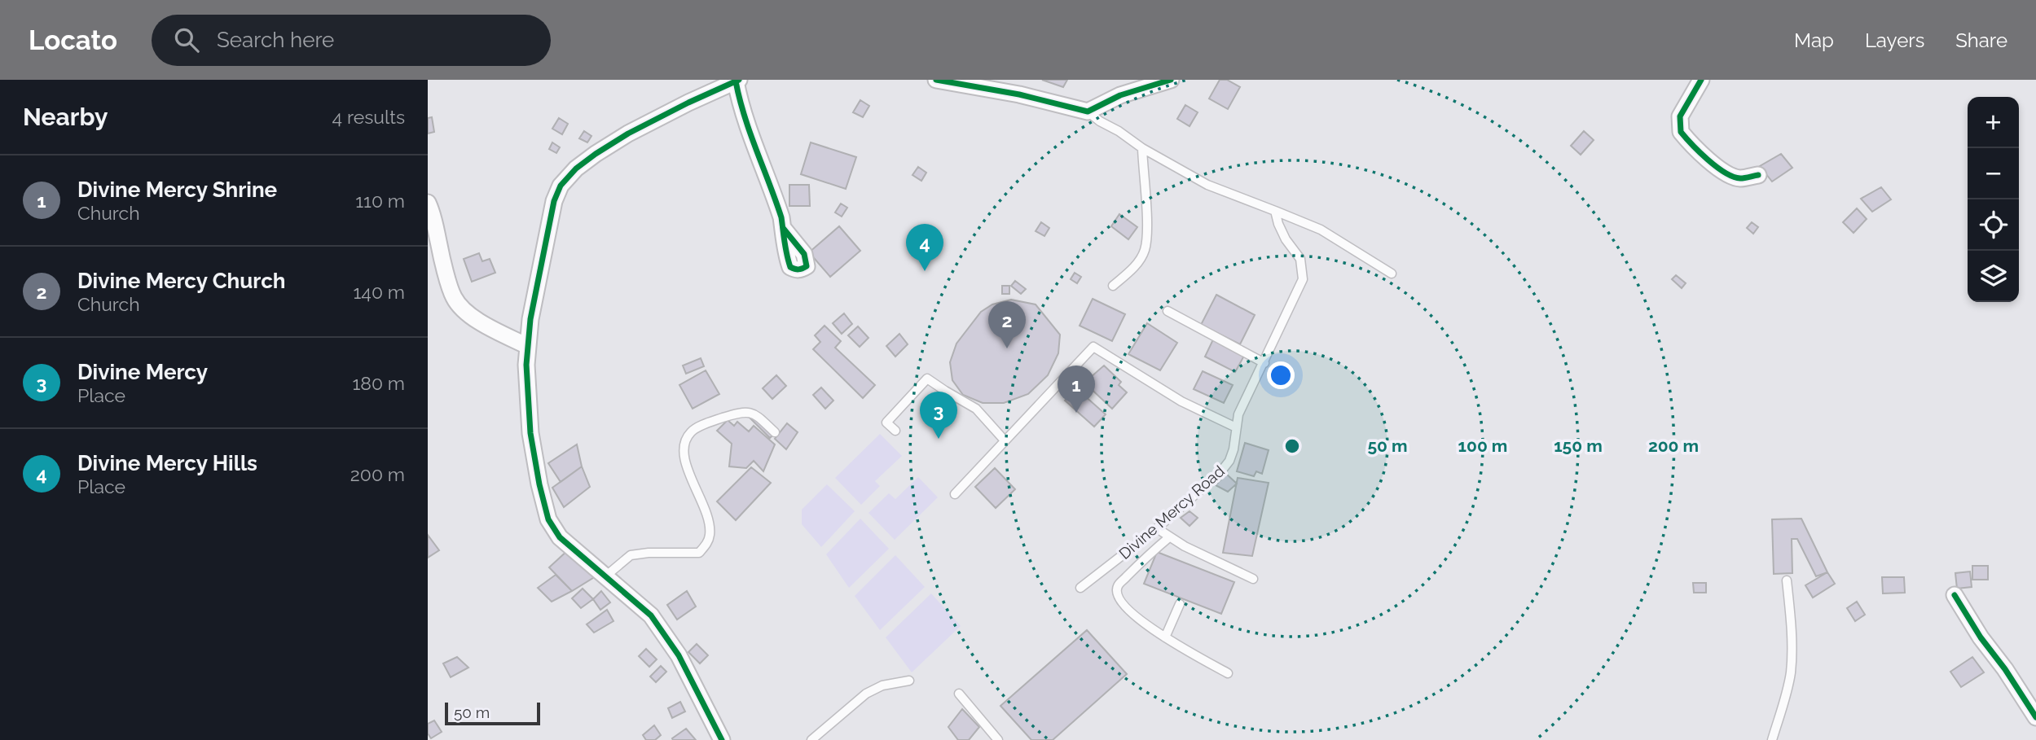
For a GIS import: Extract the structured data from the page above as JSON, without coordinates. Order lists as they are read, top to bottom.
{
  "streets": {
    "lane": ["Divine Mercy Road"]
  },
  "scale_bar": "50 m",
  "page": {
    "header": "Locato",
    "search": "Search here",
    "nav": ["Map", "Layers", "Share"],
    "heading": ["Nearby", "4 results"],
    "map_buttons": ["+", "−"],
    "list": [
      {
        "mark": "1",
        "name": "Divine Mercy Shrine",
        "note": "Church",
        "value": "110 m"
      },
      {
        "mark": "2",
        "name": "Divine Mercy Church",
        "note": "Church",
        "value": "140 m"
      },
      {
        "mark": "3",
        "name": "Divine Mercy",
        "note": "Place",
        "value": "180 m"
      },
      {
        "mark": "4",
        "name": "Divine Mercy Hills",
        "note": "Place",
        "value": "200 m"
      }
    ],
    "pins": [
      "4",
      "2",
      "1",
      "3"
    ],
    "scale": "50 m"
  },
  "rings": [
    "50 m",
    "100 m",
    "150 m",
    "200 m"
  ]
}
